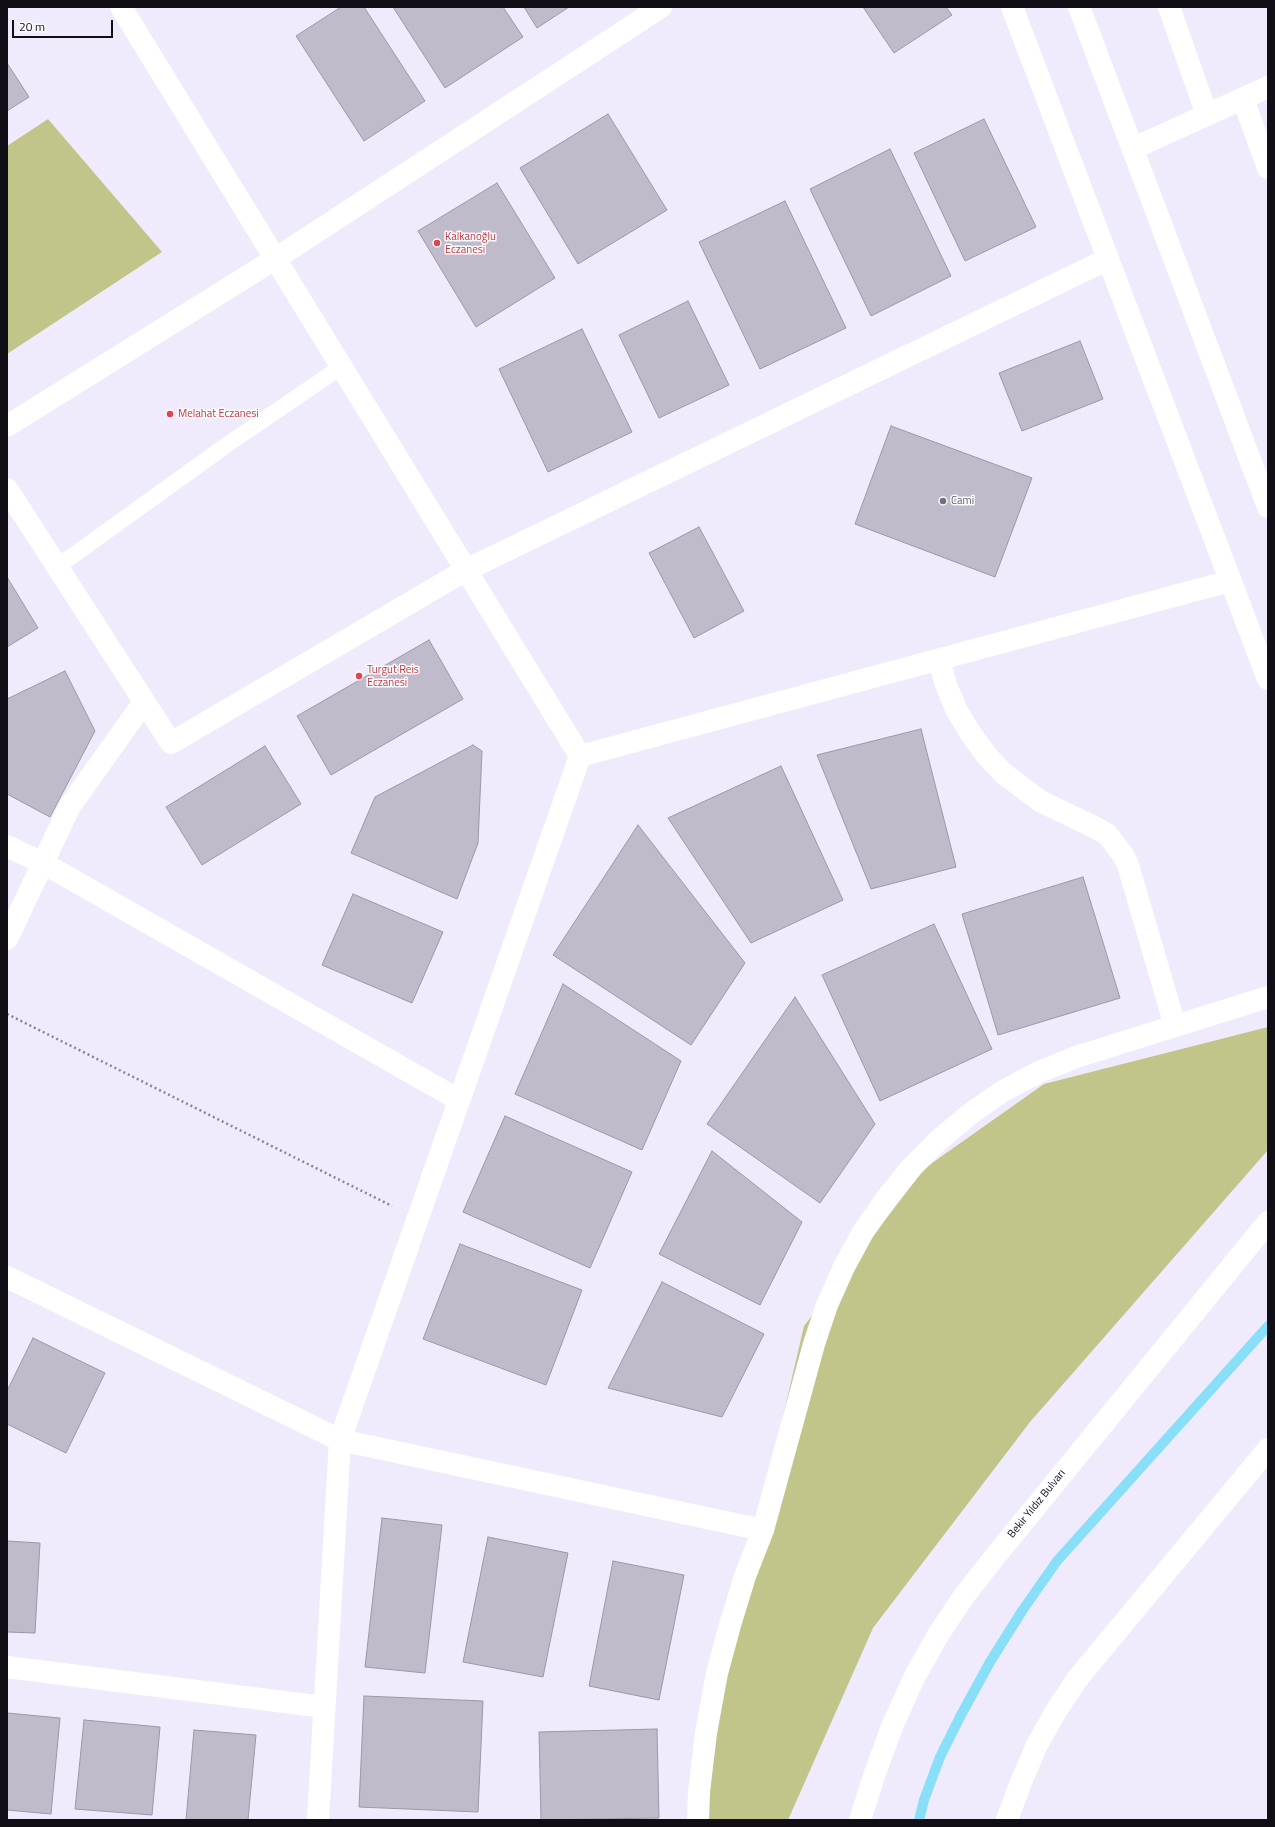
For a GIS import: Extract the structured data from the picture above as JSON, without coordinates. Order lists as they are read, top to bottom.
{
  "streets": {
    "street": ["Bekir Yıldız Bulvarı"]
  },
  "places": [
    "Kalkanoğlu Eczanesi",
    "Melahat Eczanesi",
    "Cami",
    "Turgut Reis Eczanesi"
  ],
  "scale_bar": "20 m"
}
